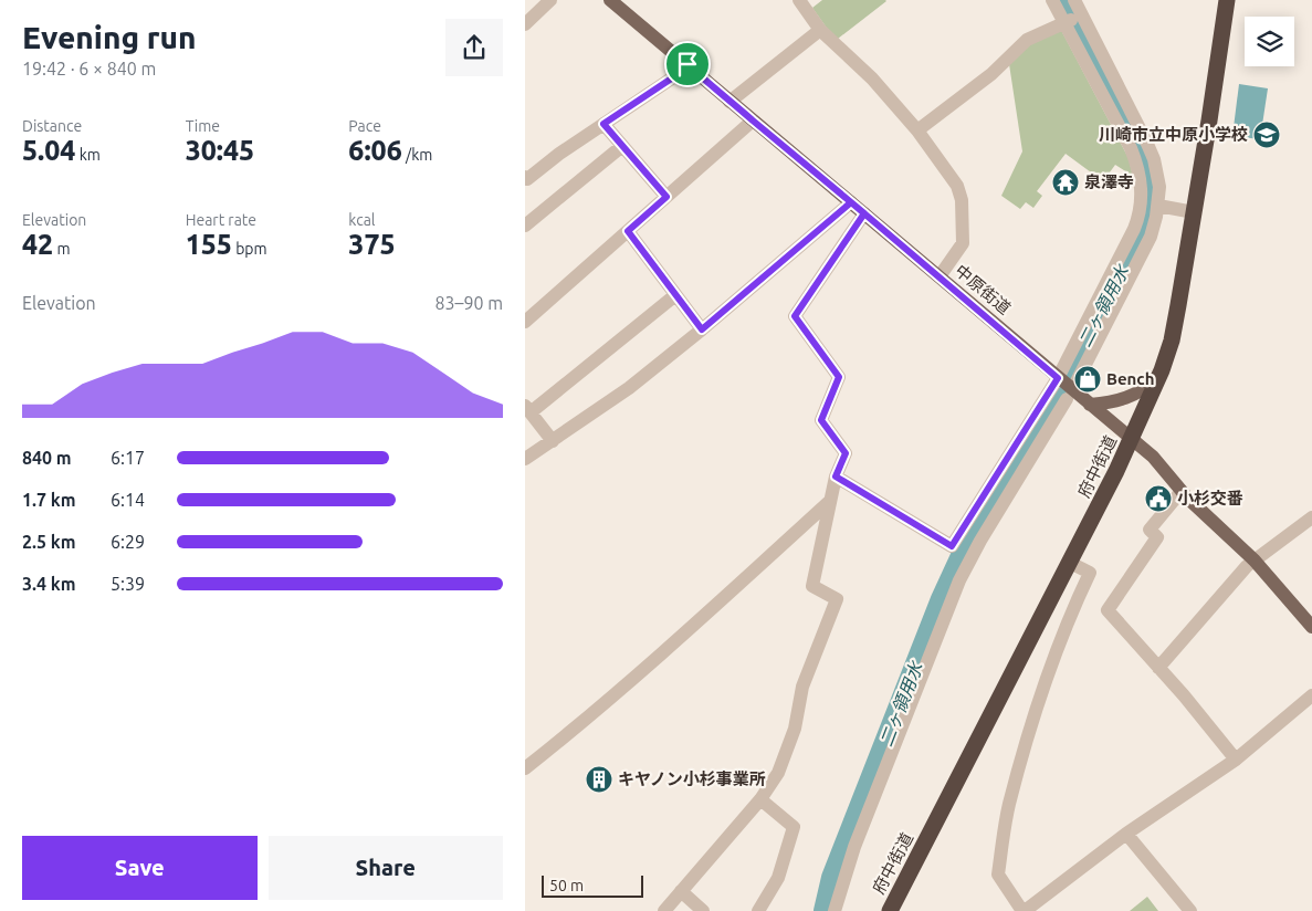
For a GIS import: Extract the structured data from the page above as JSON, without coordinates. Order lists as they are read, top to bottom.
{
  "streets": {
    "highway": ["府中街道"],
    "main road": ["中原街道"]
  },
  "crossings": [
    ["中原街道", "府中街道"]
  ],
  "water": ["二ヶ領用水"],
  "places": {
    "school or university": ["川崎市立中原小学校"],
    "temple": ["泉澤寺"],
    "shop": ["Bench"],
    "public building": ["小杉交番"],
    "building": ["キヤノン小杉事業所"]
  },
  "scale_bar": "50 m",
  "page": {
    "heading": ["Evening run", "19:42 · 6 × 840 m"],
    "stats": [
      ["Distance", "5.04 km"],
      ["Time", "30:45"],
      ["Pace", "6:06 /km"],
      ["Elevation", "42 m"],
      ["Heart rate", "155 bpm"],
      ["kcal", "375"]
    ],
    "chart": ["Elevation", "83–90 m"],
    "list": [
      {
        "name": "840 m",
        "note": "6:17"
      },
      {
        "name": "1.7 km",
        "note": "6:14"
      },
      {
        "name": "2.5 km",
        "note": "6:29"
      },
      {
        "name": "3.4 km",
        "note": "5:39"
      }
    ],
    "buttons": ["Save", "Share"],
    "scale": "50 m"
  }
}
